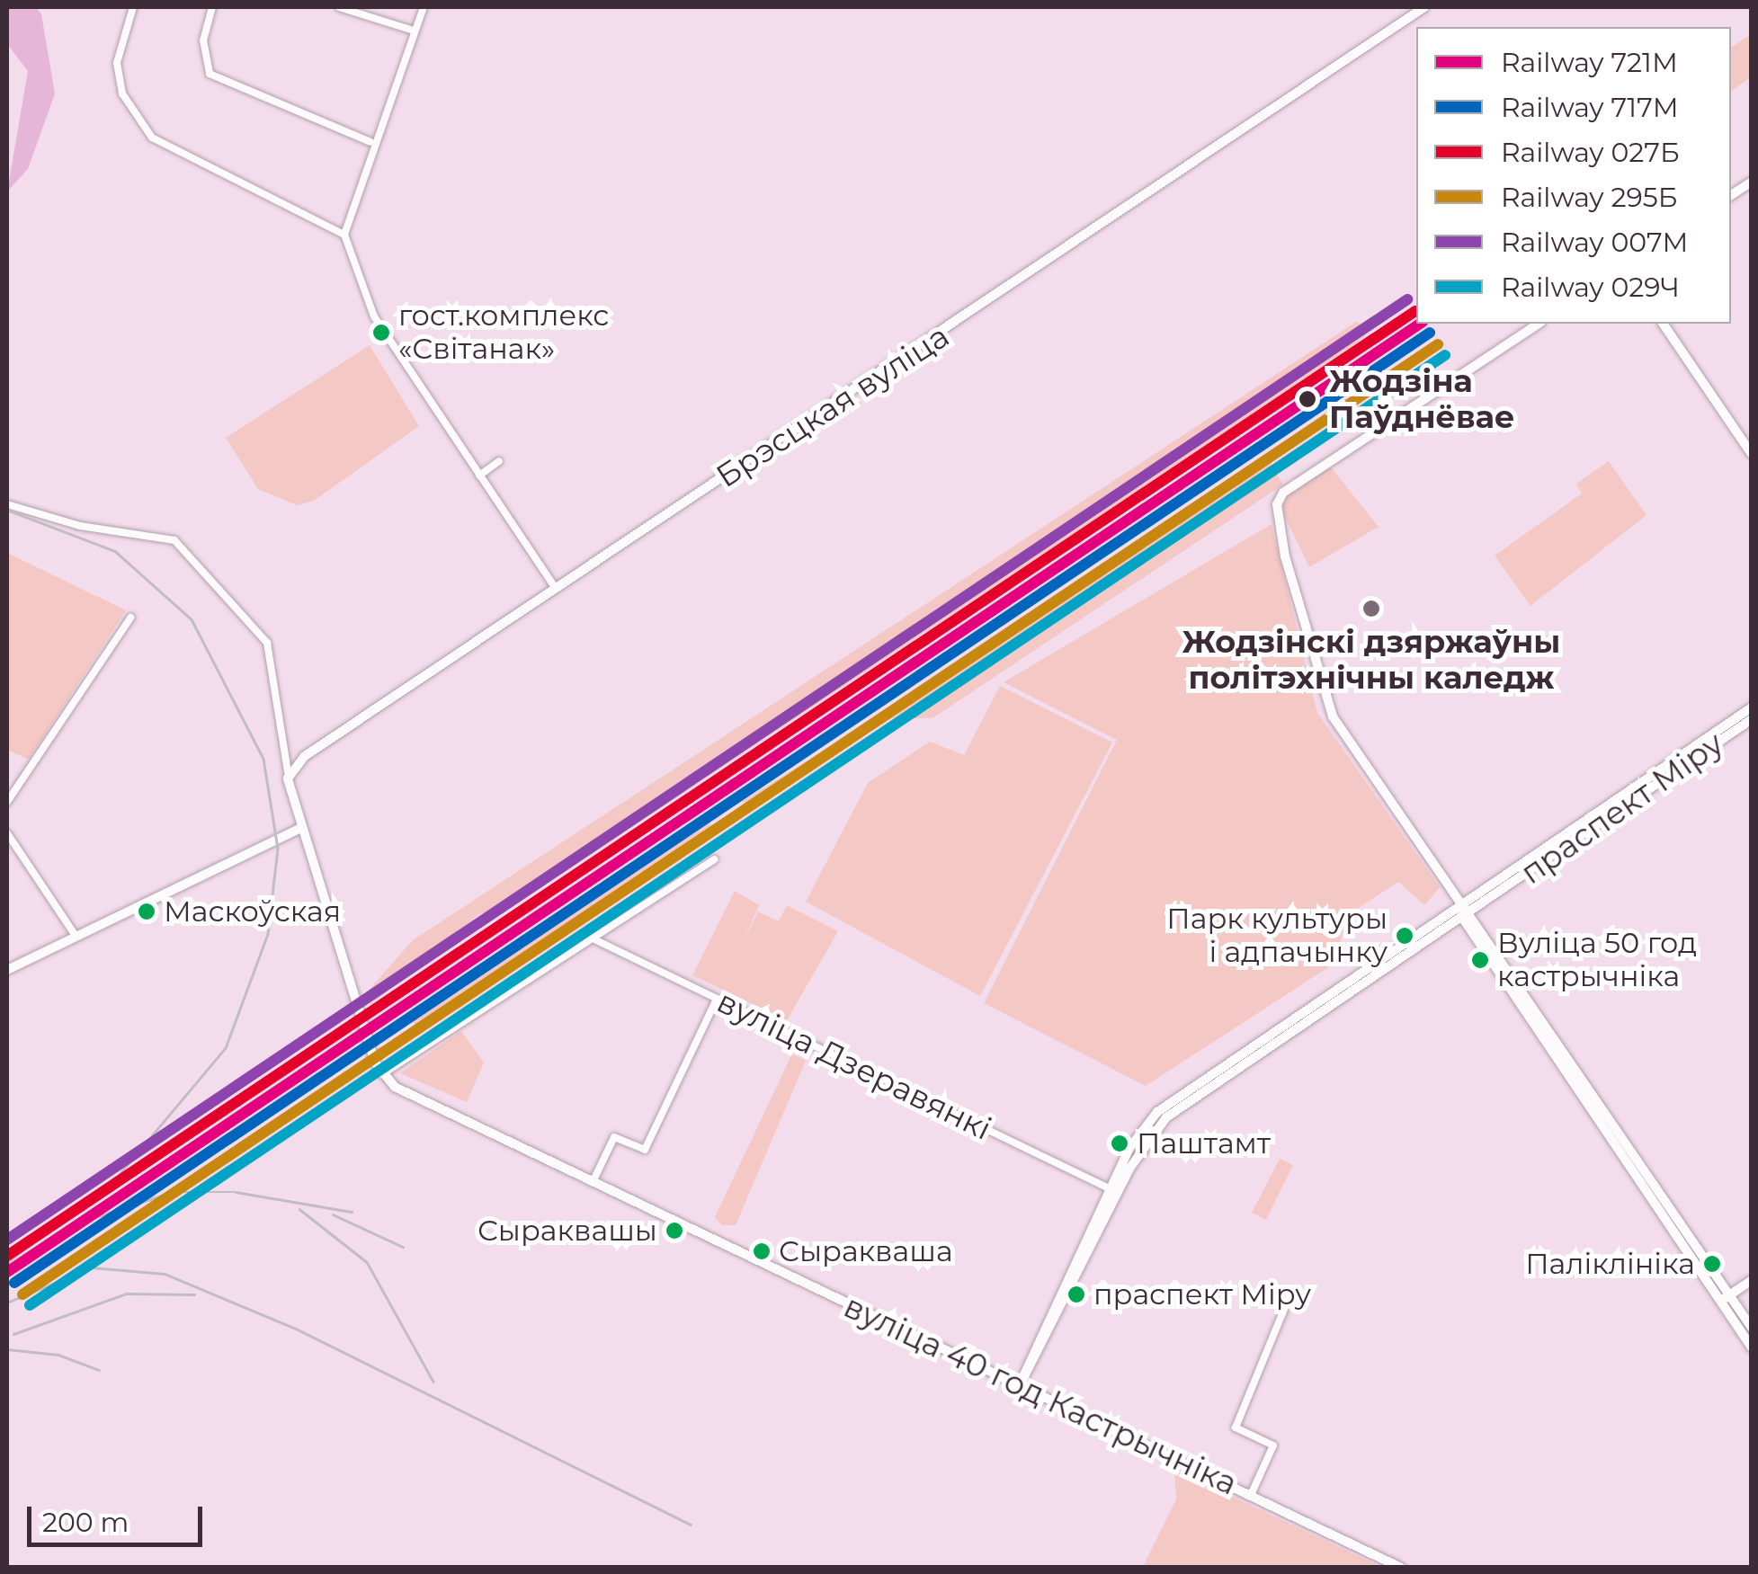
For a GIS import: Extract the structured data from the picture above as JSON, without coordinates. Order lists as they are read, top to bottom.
{
  "streets": {
    "main road": ["Брэсцкая вуліца", "праспект Міру", "вуліца 40 год Кастрычніка"],
    "street": ["вуліца Дзеравянкі"]
  },
  "crossings": [
    ["праспект Міру", "вуліца Дзеравянкі"],
    ["праспект Міру", "вуліца 40 год Кастрычніка"]
  ],
  "places": [
    "гост.комплекс «Світанак»",
    "Жодзіна Паўднёвае",
    "Жодзінскі дзяржаўны політэхнічны каледж",
    "Маскоўская",
    "Парк культуры і адпачынку",
    "Вуліца 50 год кастрычніка",
    "Паштамт",
    "Сыраквашы",
    "Сыракваша",
    "Паліклініка",
    "праспект Міру"
  ],
  "lines": [
    "rail line 007М",
    "rail line 027Б",
    "rail line 721М",
    "rail line 717М",
    "rail line 295Б",
    "rail line 029Ч"
  ],
  "legend": [
    "Railway 721М",
    "Railway 717М",
    "Railway 027Б",
    "Railway 295Б",
    "Railway 007М",
    "Railway 029Ч"
  ],
  "scale_bar": "200 m"
}
